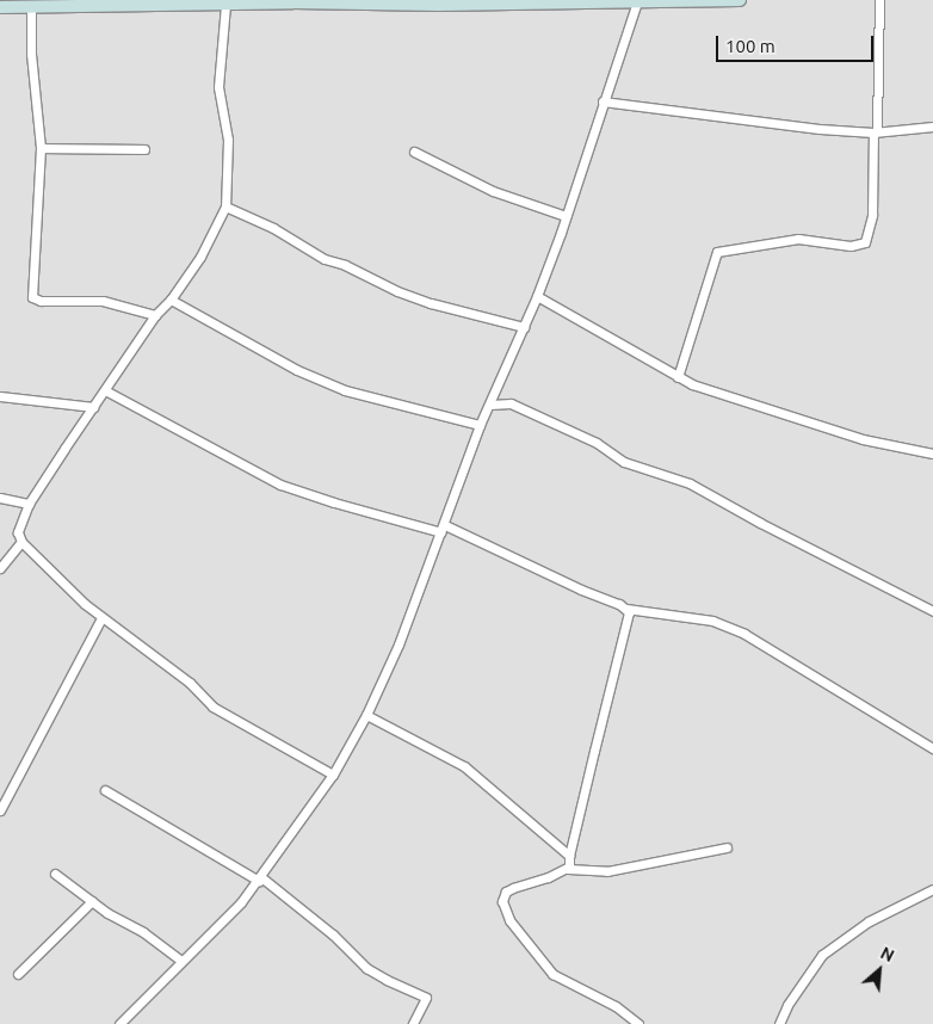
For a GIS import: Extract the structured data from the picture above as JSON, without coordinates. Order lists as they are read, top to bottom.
{
  "scale_bar": "100 m",
  "north": "top right"
}
